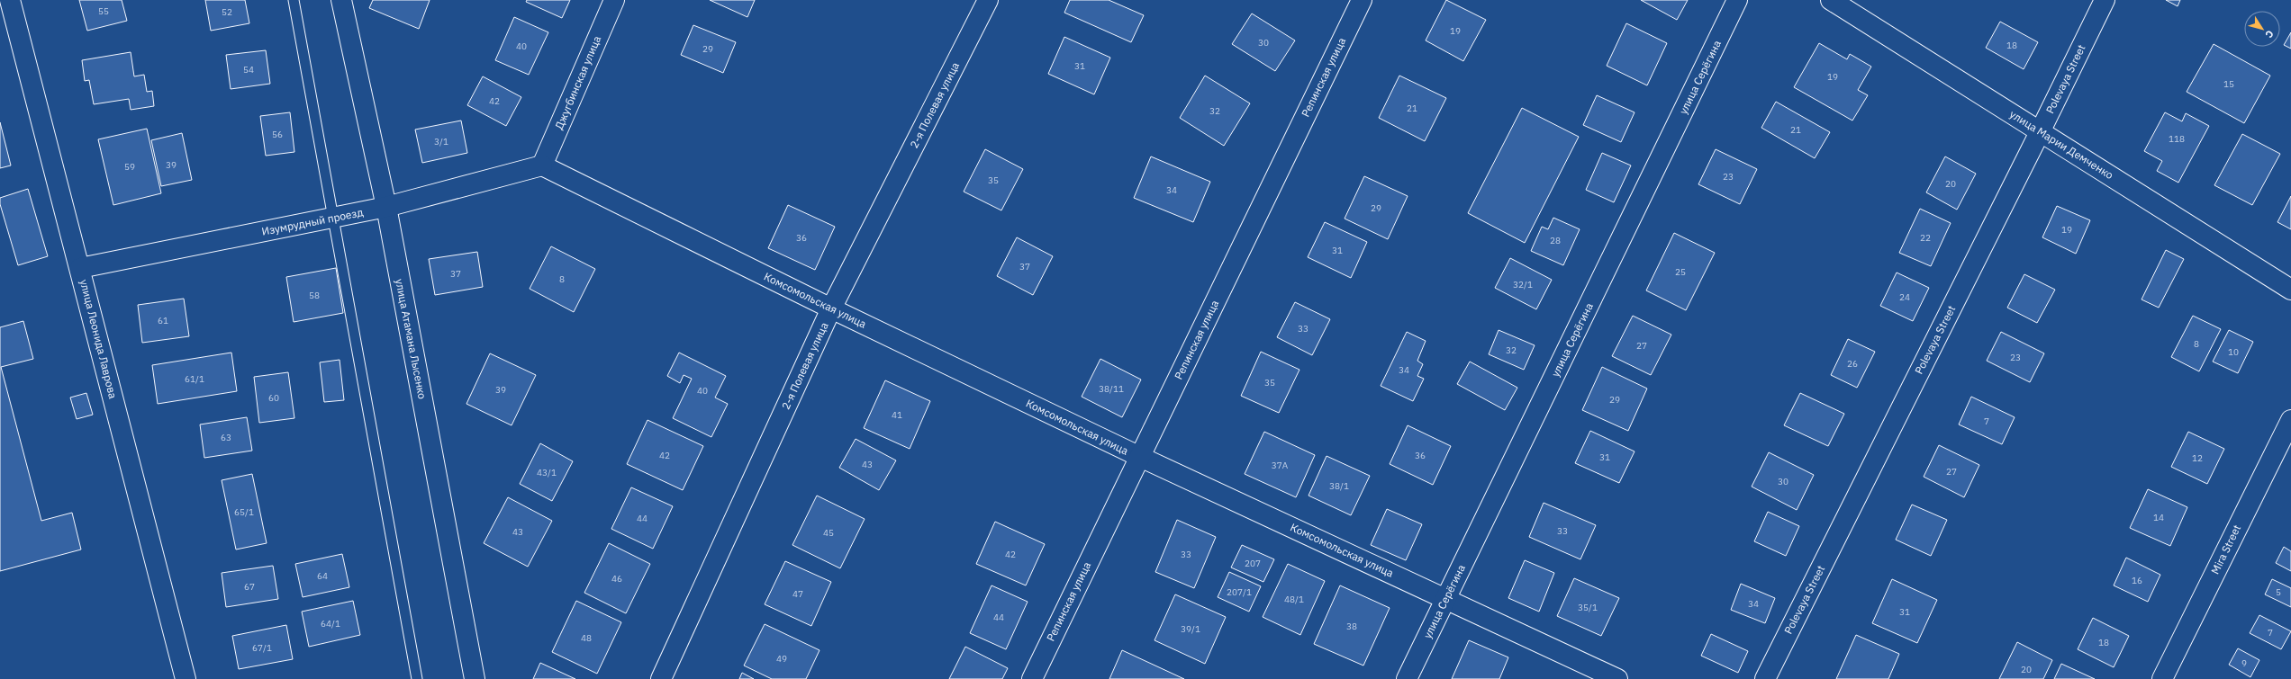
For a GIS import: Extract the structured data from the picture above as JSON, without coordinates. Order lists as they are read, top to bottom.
{
  "streets": {
    "street": [
      "Репинская улица",
      "улица Серёгина",
      "Polevaya Street",
      "Джугбинская улица",
      "2-я Полевая улица",
      "улица Марии Демченко",
      "Изумрудный проезд",
      "Комсомольская улица",
      "улица Леонида Лаврова",
      "улица Атамана Лысенко",
      "Mira Street"
    ]
  },
  "crossings": [
    ["Репинская улица", "Комсомольская улица"],
    ["улица Серёгина", "Комсомольская улица"],
    ["Polevaya Street", "улица Марии Демченко"],
    ["Джугбинская улица", "Изумрудный проезд"],
    ["Джугбинская улица", "Комсомольская улица"],
    ["2-я Полевая улица", "Комсомольская улица"],
    ["Изумрудный проезд", "Комсомольская улица"],
    ["Изумрудный проезд", "улица Леонида Лаврова"],
    ["Изумрудный проезд", "улица Атамана Лысенко"]
  ],
  "house_numbers": [
    "55",
    "52",
    "19",
    "30",
    "18",
    "40",
    "29",
    "31",
    "54",
    "19",
    "15",
    "42",
    "21",
    "32",
    "21",
    "56",
    "118",
    "3/1",
    "39",
    "59",
    "23",
    "35",
    "20",
    "34",
    "29",
    "19",
    "36",
    "22",
    "28",
    "31",
    "37",
    "25",
    "37",
    "8",
    "32/1",
    "58",
    "24",
    "61",
    "33",
    "8",
    "27",
    "32",
    "10",
    "23",
    "26",
    "34",
    "61/1",
    "35",
    "38/11",
    "39",
    "40",
    "60",
    "29",
    "41",
    "7",
    "63",
    "42",
    "36",
    "31",
    "12",
    "43",
    "37А",
    "27",
    "43/1",
    "30",
    "38/1",
    "65/1",
    "14",
    "44",
    "33",
    "43",
    "45",
    "42",
    "33",
    "207",
    "64",
    "46",
    "16",
    "67",
    "207/1",
    "5",
    "47",
    "48/1",
    "34",
    "35/1",
    "31",
    "44",
    "64/1",
    "38",
    "39/1",
    "7",
    "48",
    "18",
    "67/1",
    "49",
    "9",
    "20"
  ],
  "north": "bottom right"
}
